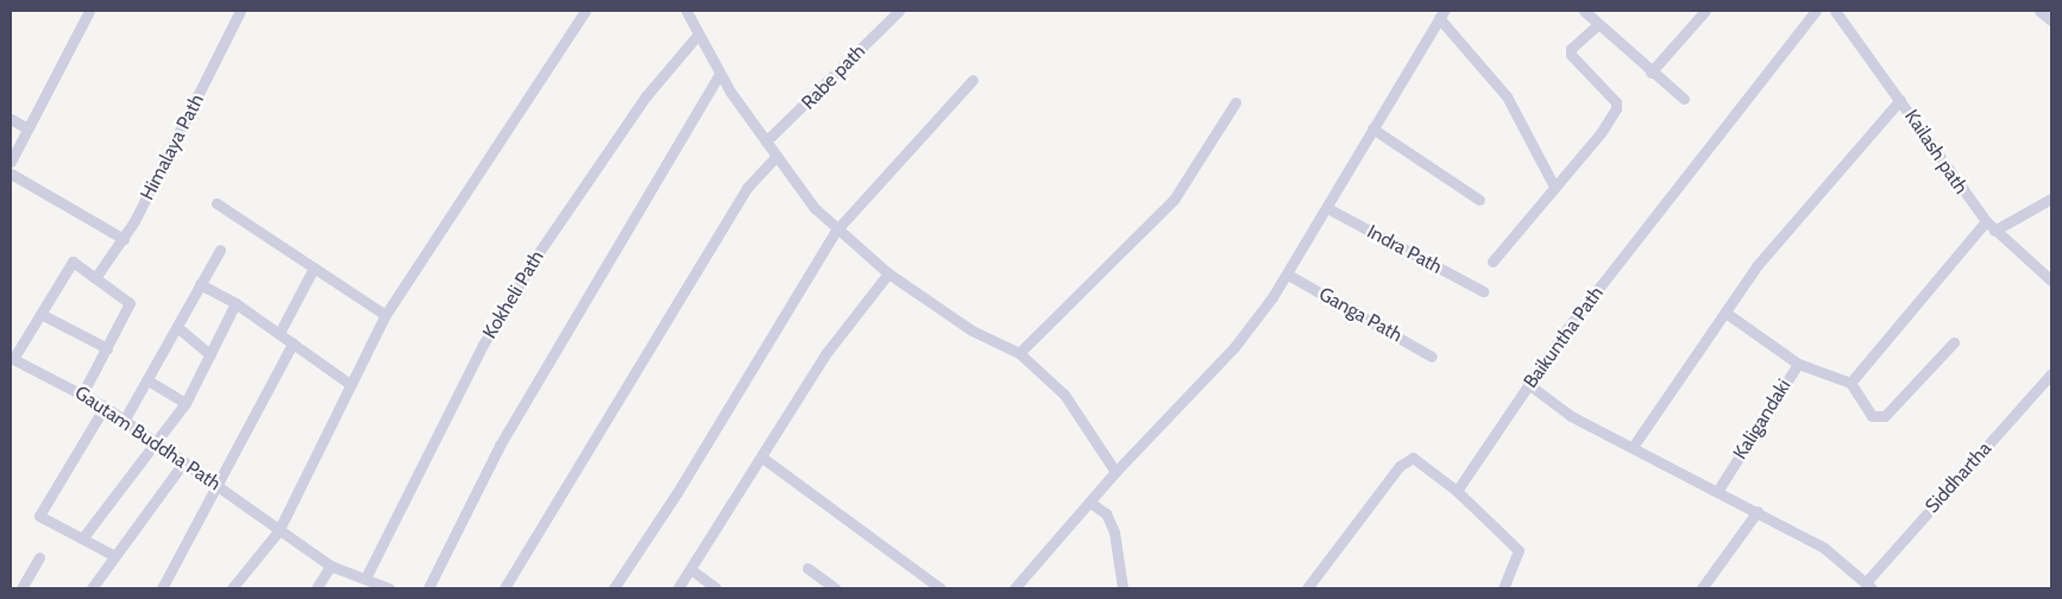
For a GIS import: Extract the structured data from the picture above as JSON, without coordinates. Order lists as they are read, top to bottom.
{
  "streets": {
    "street": [
      "Rabe path",
      "Himalaya Path",
      "Kailash path",
      "Indra Path",
      "Kokheli Path",
      "Ganga Path",
      "Baikuntha Path",
      "Kaligandaki",
      "Gautam Buddha Path",
      "Siddhartha"
    ]
  },
  "crossings": [
    ["Kokheli Path", "Gautam Buddha Path"]
  ]
}
